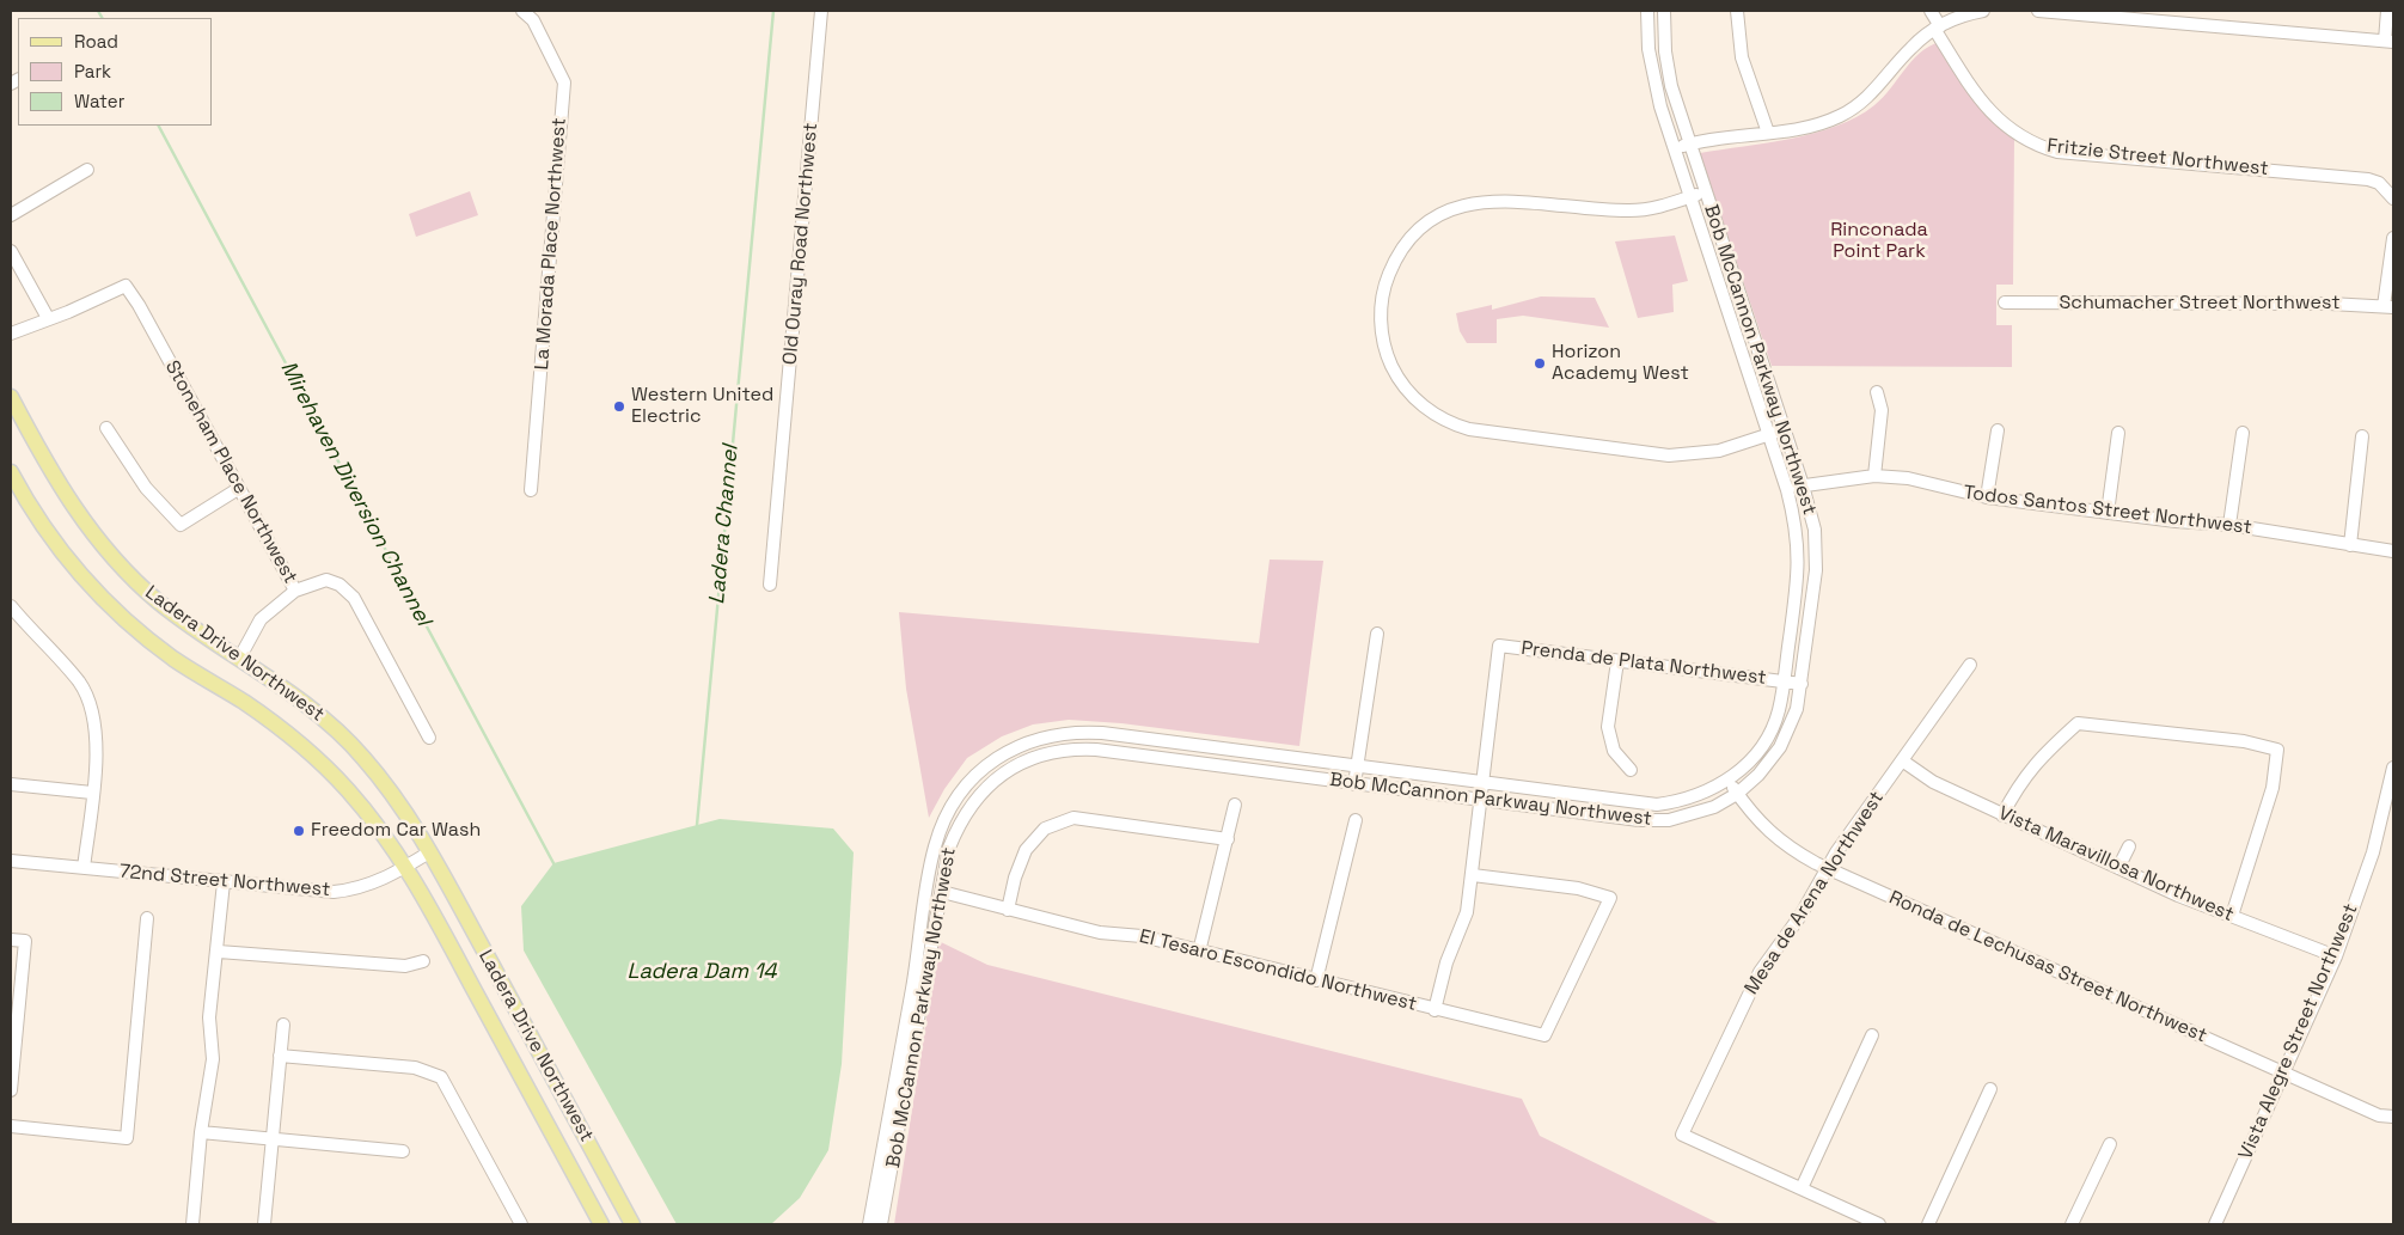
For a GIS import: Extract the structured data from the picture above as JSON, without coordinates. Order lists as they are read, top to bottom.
{
  "streets": {
    "main road": ["Ladera Drive Northwest"],
    "street": [
      "Fritzie Street Northwest",
      "La Morada Place Northwest",
      "Old Ouray Road Northwest",
      "Schumacher Street Northwest",
      "Bob McCannon Parkway Northwest",
      "Stoneham Place Northwest",
      "Todos Santos Street Northwest",
      "Prenda de Plata Northwest",
      "Vista Maravillosa Northwest",
      "72nd Street Northwest",
      "Mesa de Arena Northwest",
      "Ronda de Lechusas Street Northwest",
      "El Tesaro Escondido Northwest",
      "Vista Alegre Street Northwest"
    ]
  },
  "crossings": [
    ["Bob McCannon Parkway Northwest", "Todos Santos Street Northwest"],
    ["Bob McCannon Parkway Northwest", "Prenda de Plata Northwest"],
    ["Bob McCannon Parkway Northwest", "Ronda de Lechusas Street Northwest"],
    ["Bob McCannon Parkway Northwest", "El Tesaro Escondido Northwest"],
    ["Ladera Drive Northwest", "72nd Street Northwest"],
    ["Prenda de Plata Northwest", "El Tesaro Escondido Northwest"],
    ["Vista Maravillosa Northwest", "Mesa de Arena Northwest"],
    ["Vista Maravillosa Northwest", "Vista Alegre Street Northwest"],
    ["Mesa de Arena Northwest", "Ronda de Lechusas Street Northwest"],
    ["Ronda de Lechusas Street Northwest", "Vista Alegre Street Northwest"]
  ],
  "water": ["Mirehaven Diversion Channel", "Ladera Channel", "Ladera Dam 14"],
  "parks": ["Rinconada Point Park"],
  "places": ["Horizon Academy West", "Western United Electric", "Freedom Car Wash"],
  "legend": ["Road", "Park", "Water"]
}
